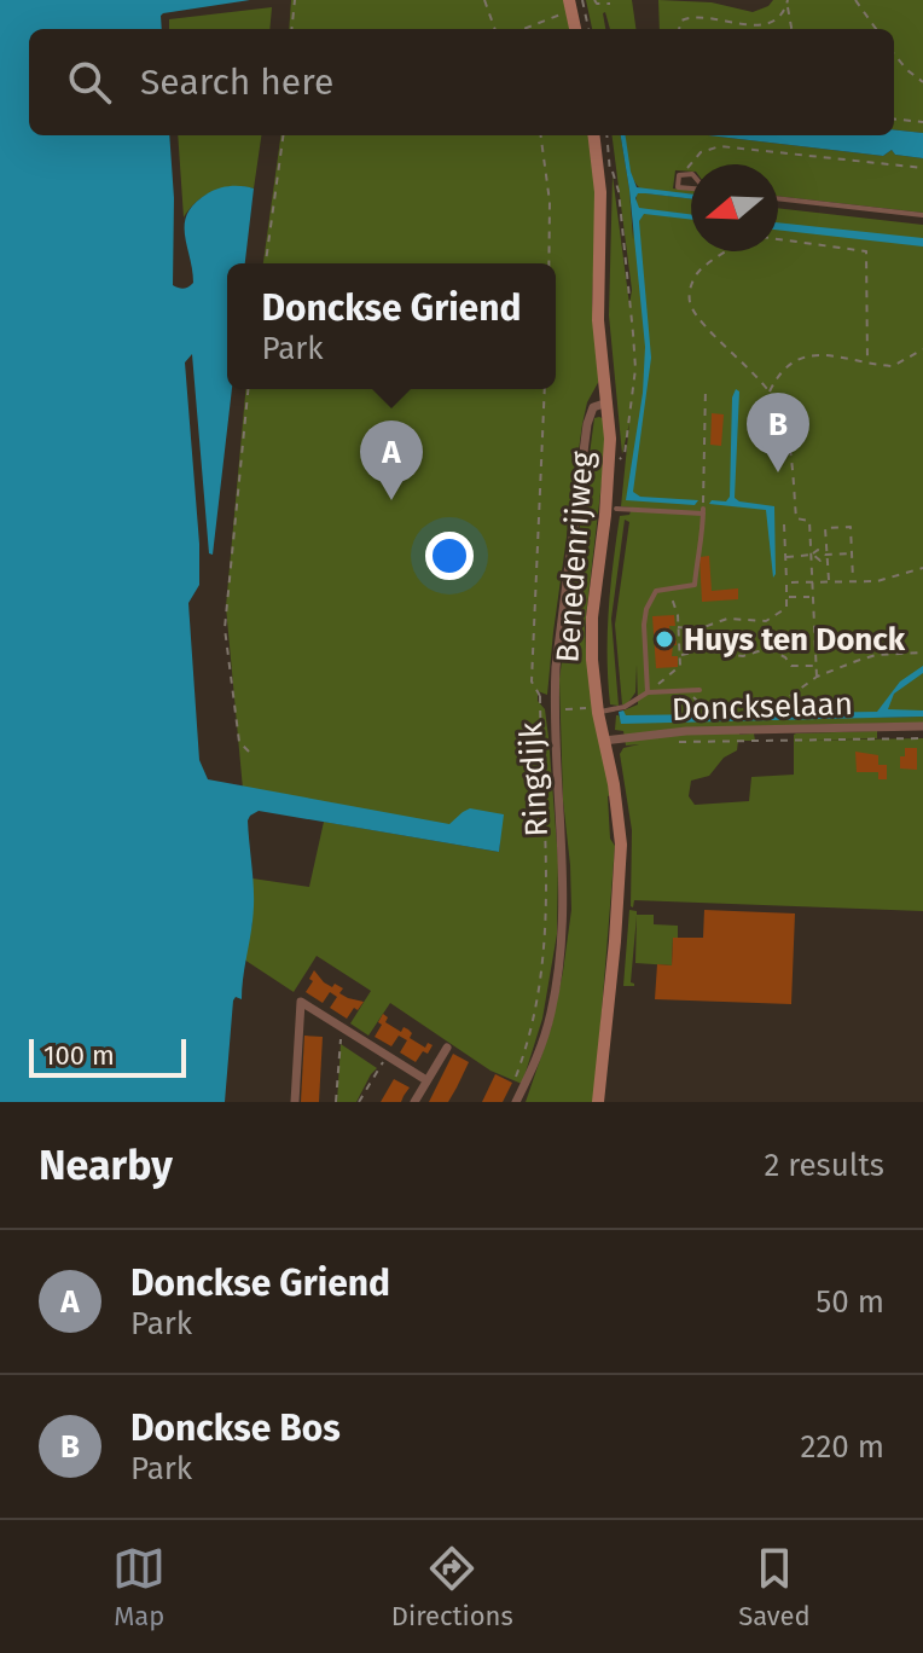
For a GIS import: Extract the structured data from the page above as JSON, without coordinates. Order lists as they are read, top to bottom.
{
  "streets": {
    "street": ["Benedenrijweg", "Donckselaan", "Ringdijk"]
  },
  "crossings": [
    ["Benedenrijweg", "Donckselaan"],
    ["Benedenrijweg", "Ringdijk"]
  ],
  "places": ["Huys ten Donck"],
  "scale_bar": "100 m",
  "north": "left",
  "page": {
    "search": "Search here",
    "popup": ["Donckse Griend", "Park"],
    "pins": ["B", "A"],
    "scale": "100 m",
    "heading": ["Nearby", "2 results"],
    "list": [
      {
        "mark": "A",
        "name": "Donckse Griend",
        "note": "Park",
        "value": "50 m"
      },
      {
        "mark": "B",
        "name": "Donckse Bos",
        "note": "Park",
        "value": "220 m"
      }
    ],
    "nav": ["Map", "Directions", "Saved"]
  }
}
